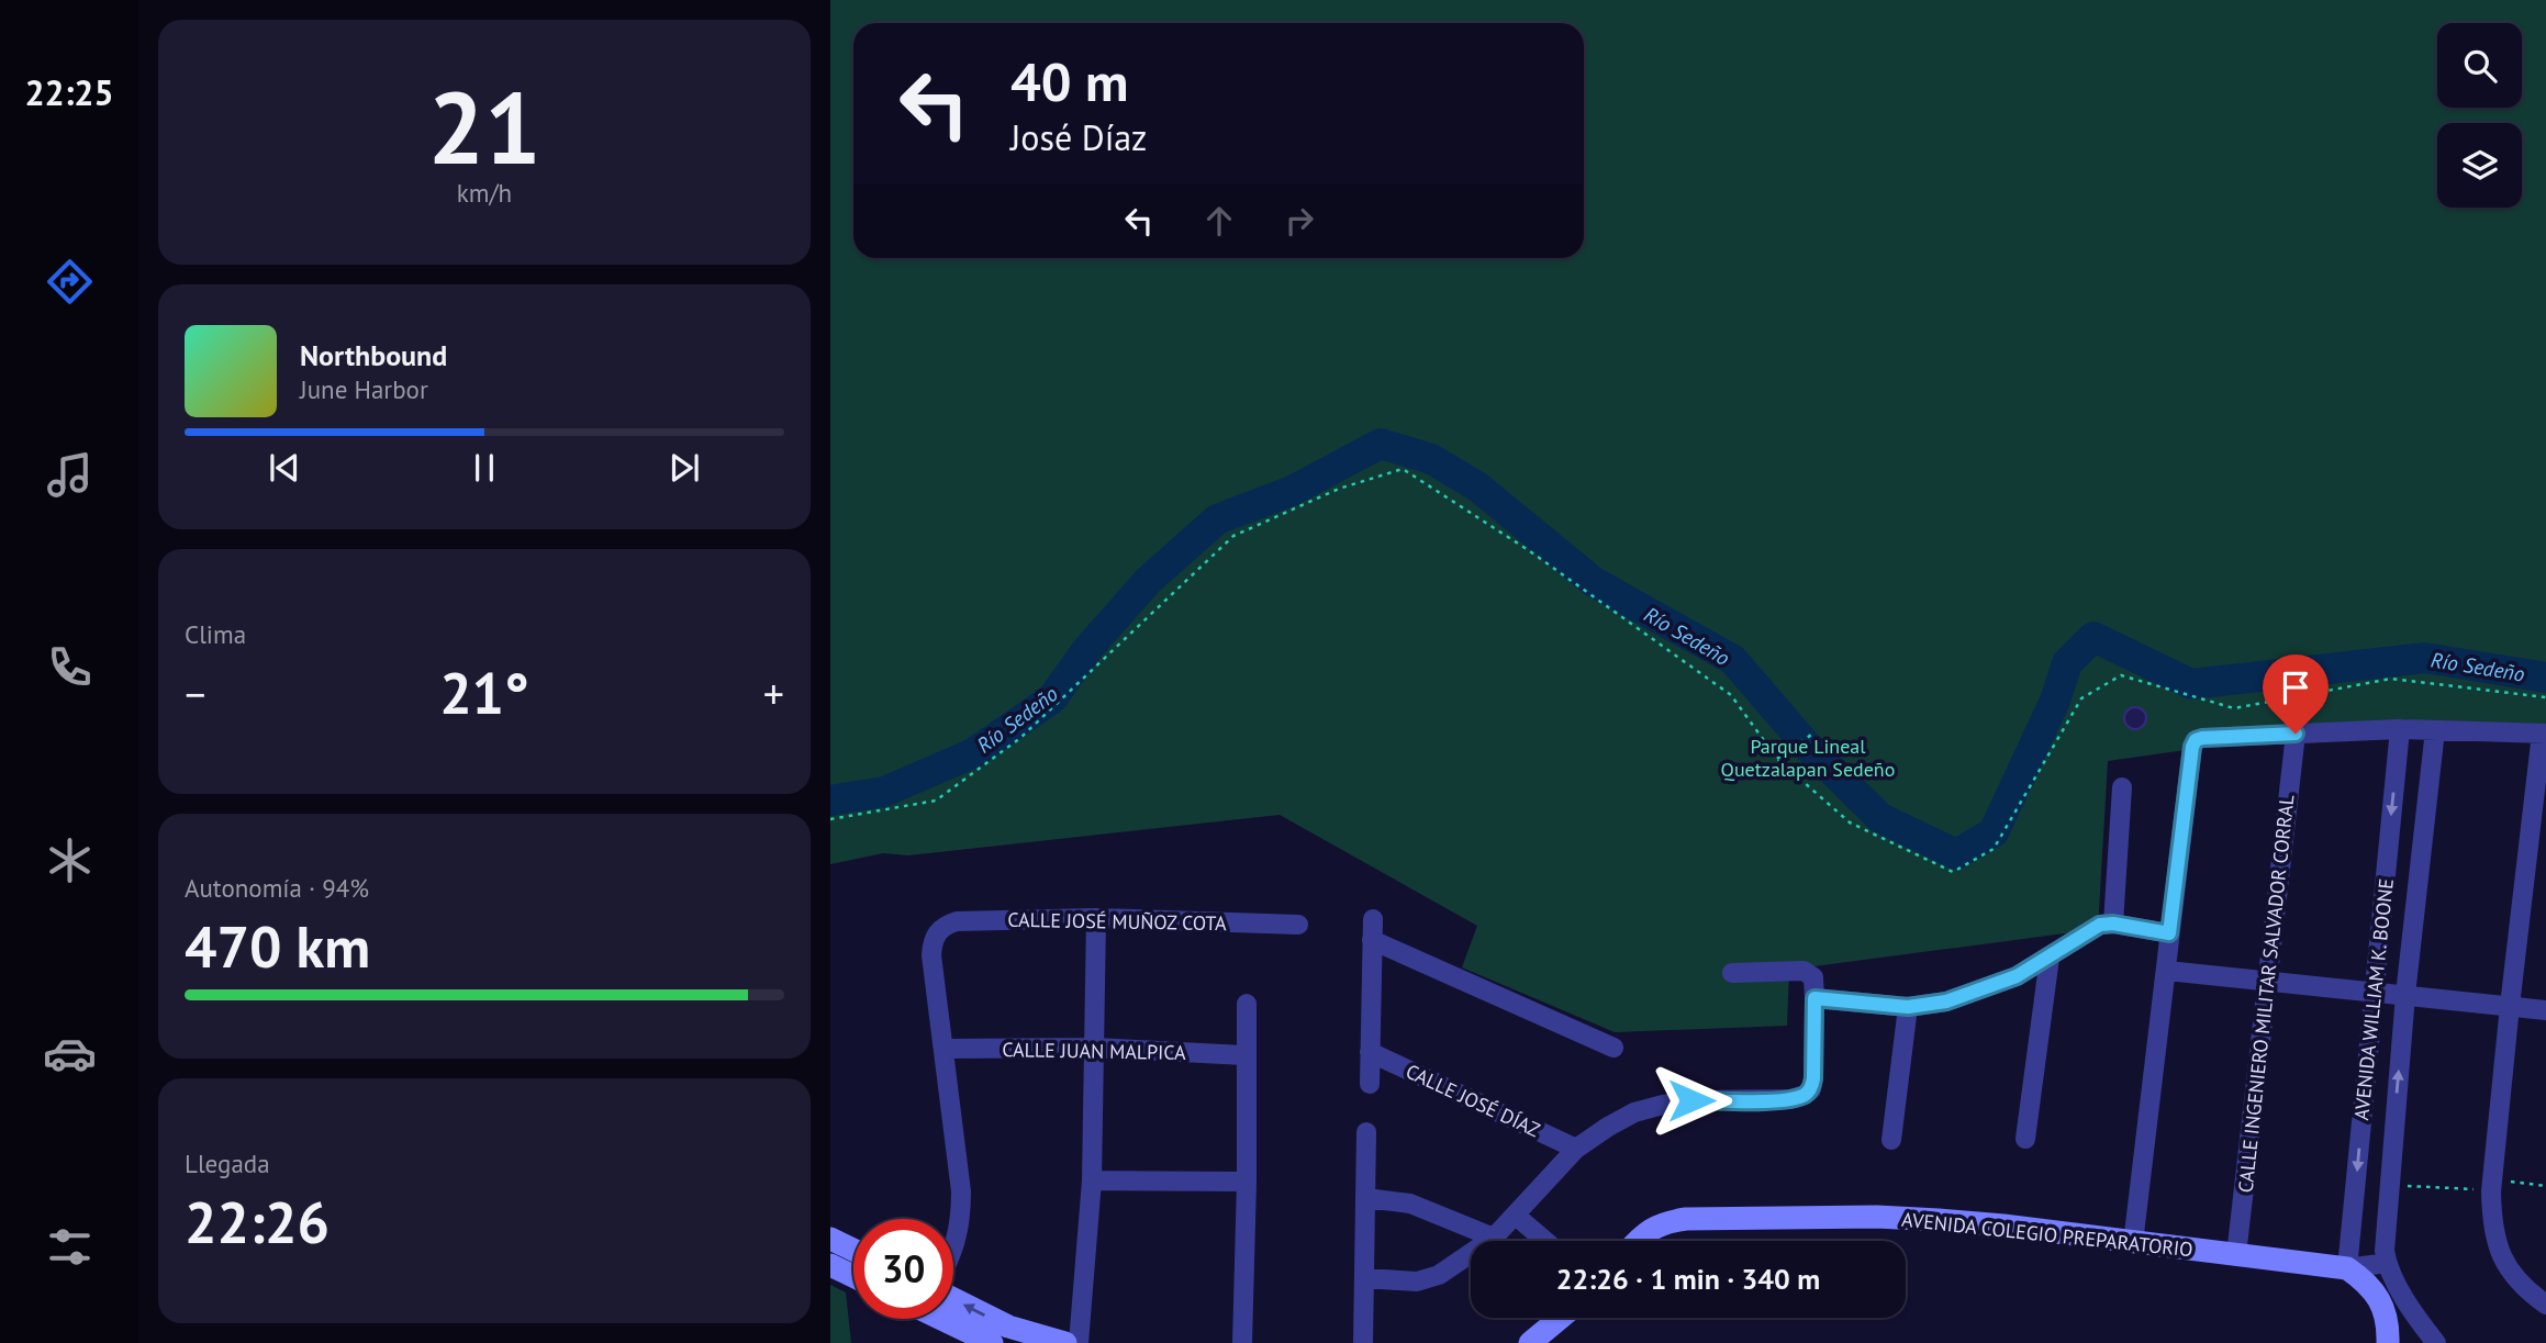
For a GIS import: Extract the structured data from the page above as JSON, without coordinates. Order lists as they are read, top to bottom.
{
  "streets": {
    "street": [
      "CALLE JOSÉ MUÑOZ COTA",
      "CALLE INGENIERO MILITAR SALVADOR CORRAL",
      "AVENIDA WILLIAM K. BOONE",
      "CALLE JUAN MALPICA",
      "CALLE JOSÉ DÍAZ",
      "AVENIDA COLEGIO PREPARATORIO"
    ]
  },
  "crossings": [
    ["CALLE JOSÉ MUÑOZ COTA", "CALLE JUAN MALPICA"],
    ["CALLE INGENIERO MILITAR SALVADOR CORRAL", "AVENIDA COLEGIO PREPARATORIO"],
    ["AVENIDA WILLIAM K. BOONE", "AVENIDA COLEGIO PREPARATORIO"]
  ],
  "water": ["Río Sedeño"],
  "parks": ["Parque Lineal Quetzalapan Sedeño"],
  "page": {
    "tabs": "22:25",
    "tile": [
      ["21", "km/h"],
      "Clima",
      ["Autonomía · 94%", "470 km"],
      ["Llegada", "22:26"]
    ],
    "turn": ["40 m", "José Díaz"],
    "song": ["Northbound", "June Harbor"],
    "heat": ["−", "21°", "+"],
    "limit": "30",
    "trip": "22:26 · 1 min · 340 m"
  }
}
